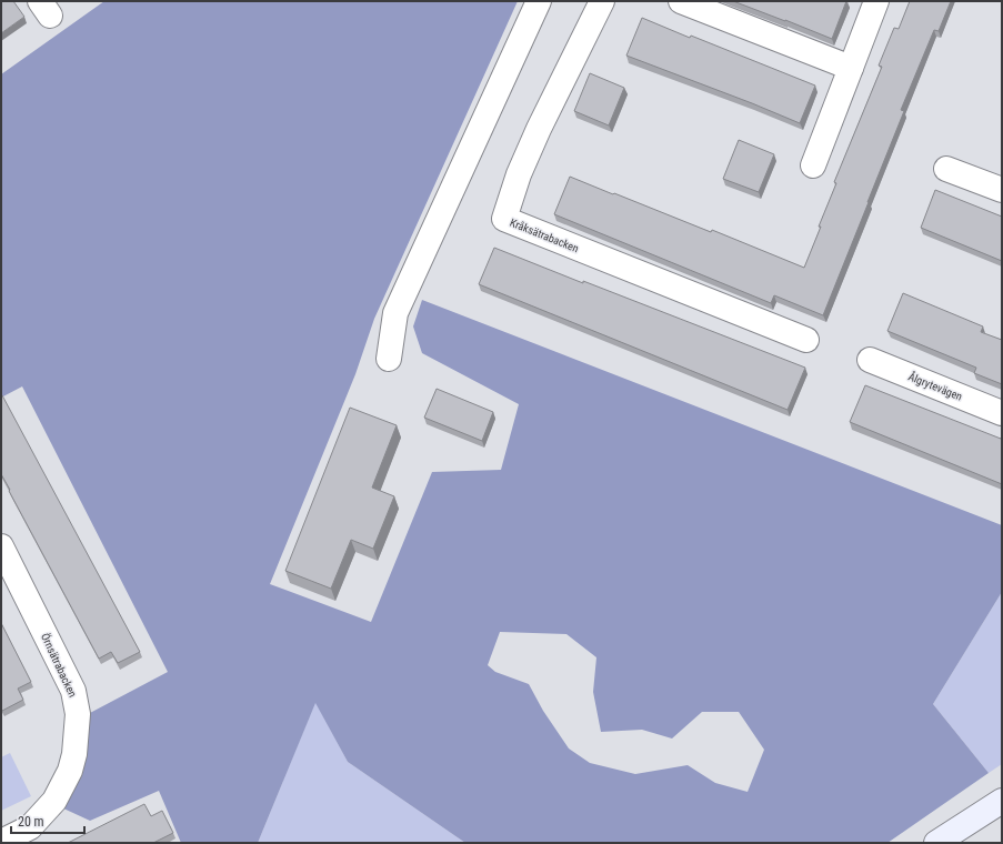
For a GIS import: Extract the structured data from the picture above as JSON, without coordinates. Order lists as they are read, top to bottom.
{
  "streets": {
    "street": ["Kråksätrabacken", "Ålgrytevägen", "Örnsätrabacken"]
  },
  "scale_bar": "20 m"
}
